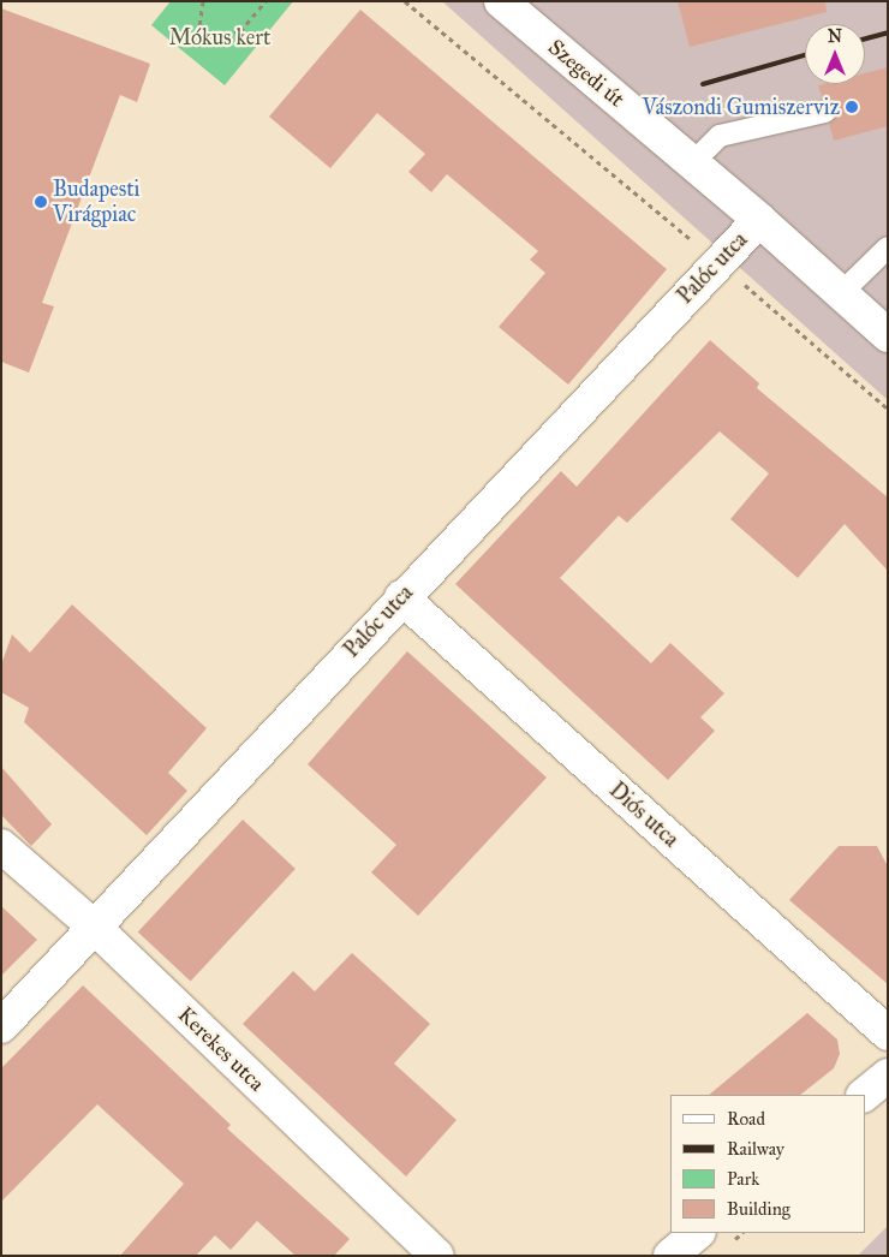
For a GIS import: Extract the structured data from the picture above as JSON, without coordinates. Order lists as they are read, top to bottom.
{
  "streets": {
    "street": [
      "Szegedi út",
      "Palóc utca",
      "Diós utca",
      "Kerekes utca"
    ]
  },
  "crossings": [
    ["Szegedi út", "Palóc utca"],
    ["Palóc utca", "Diós utca"],
    ["Palóc utca", "Kerekes utca"]
  ],
  "parks": ["Mókus kert"],
  "places": ["Vászondi Gumiszerviz", "Budapesti Virágpiac"],
  "legend": [
    "Road",
    "Railway",
    "Park",
    "Building"
  ],
  "north": "top"
}
